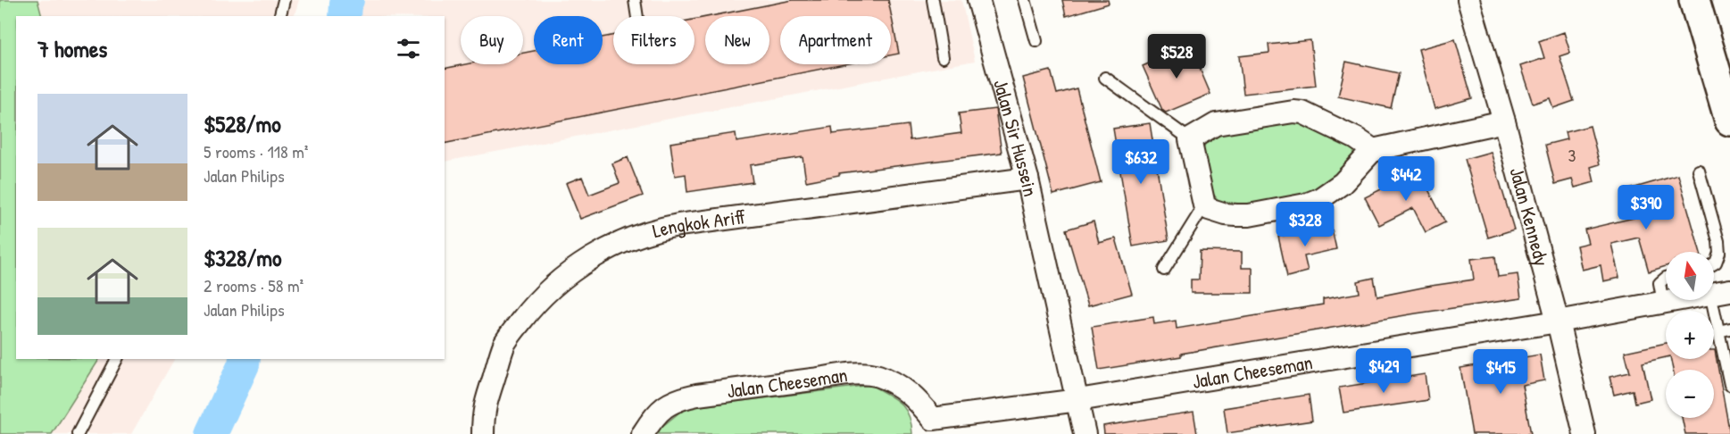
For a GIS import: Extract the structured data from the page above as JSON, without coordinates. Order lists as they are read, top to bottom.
{
  "streets": {
    "street": [
      "Jalan Sir Hussein",
      "Jalan Kennedy",
      "Lengkok Ariff",
      "Jalan Cheeseman"
    ]
  },
  "crossings": [
    ["Jalan Sir Hussein", "Lengkok Ariff"],
    ["Jalan Sir Hussein", "Jalan Cheeseman"],
    ["Jalan Kennedy", "Jalan Cheeseman"]
  ],
  "house_numbers": ["3"],
  "north": "top",
  "page": {
    "chip": [
      "Buy",
      "Rent",
      "Filters",
      "New",
      "Apartment"
    ],
    "heading": "7 homes",
    "price": [
      "$528",
      "$632",
      "$442",
      "$390",
      "$328",
      "$429",
      "$415"
    ],
    "list": [
      {
        "name": "$528/mo",
        "note": "5 rooms · 118 m² · Jalan Philips"
      },
      {
        "name": "$328/mo",
        "note": "2 rooms · 58 m² · Jalan Philips"
      }
    ],
    "map_buttons": ["+", "−"]
  }
}
